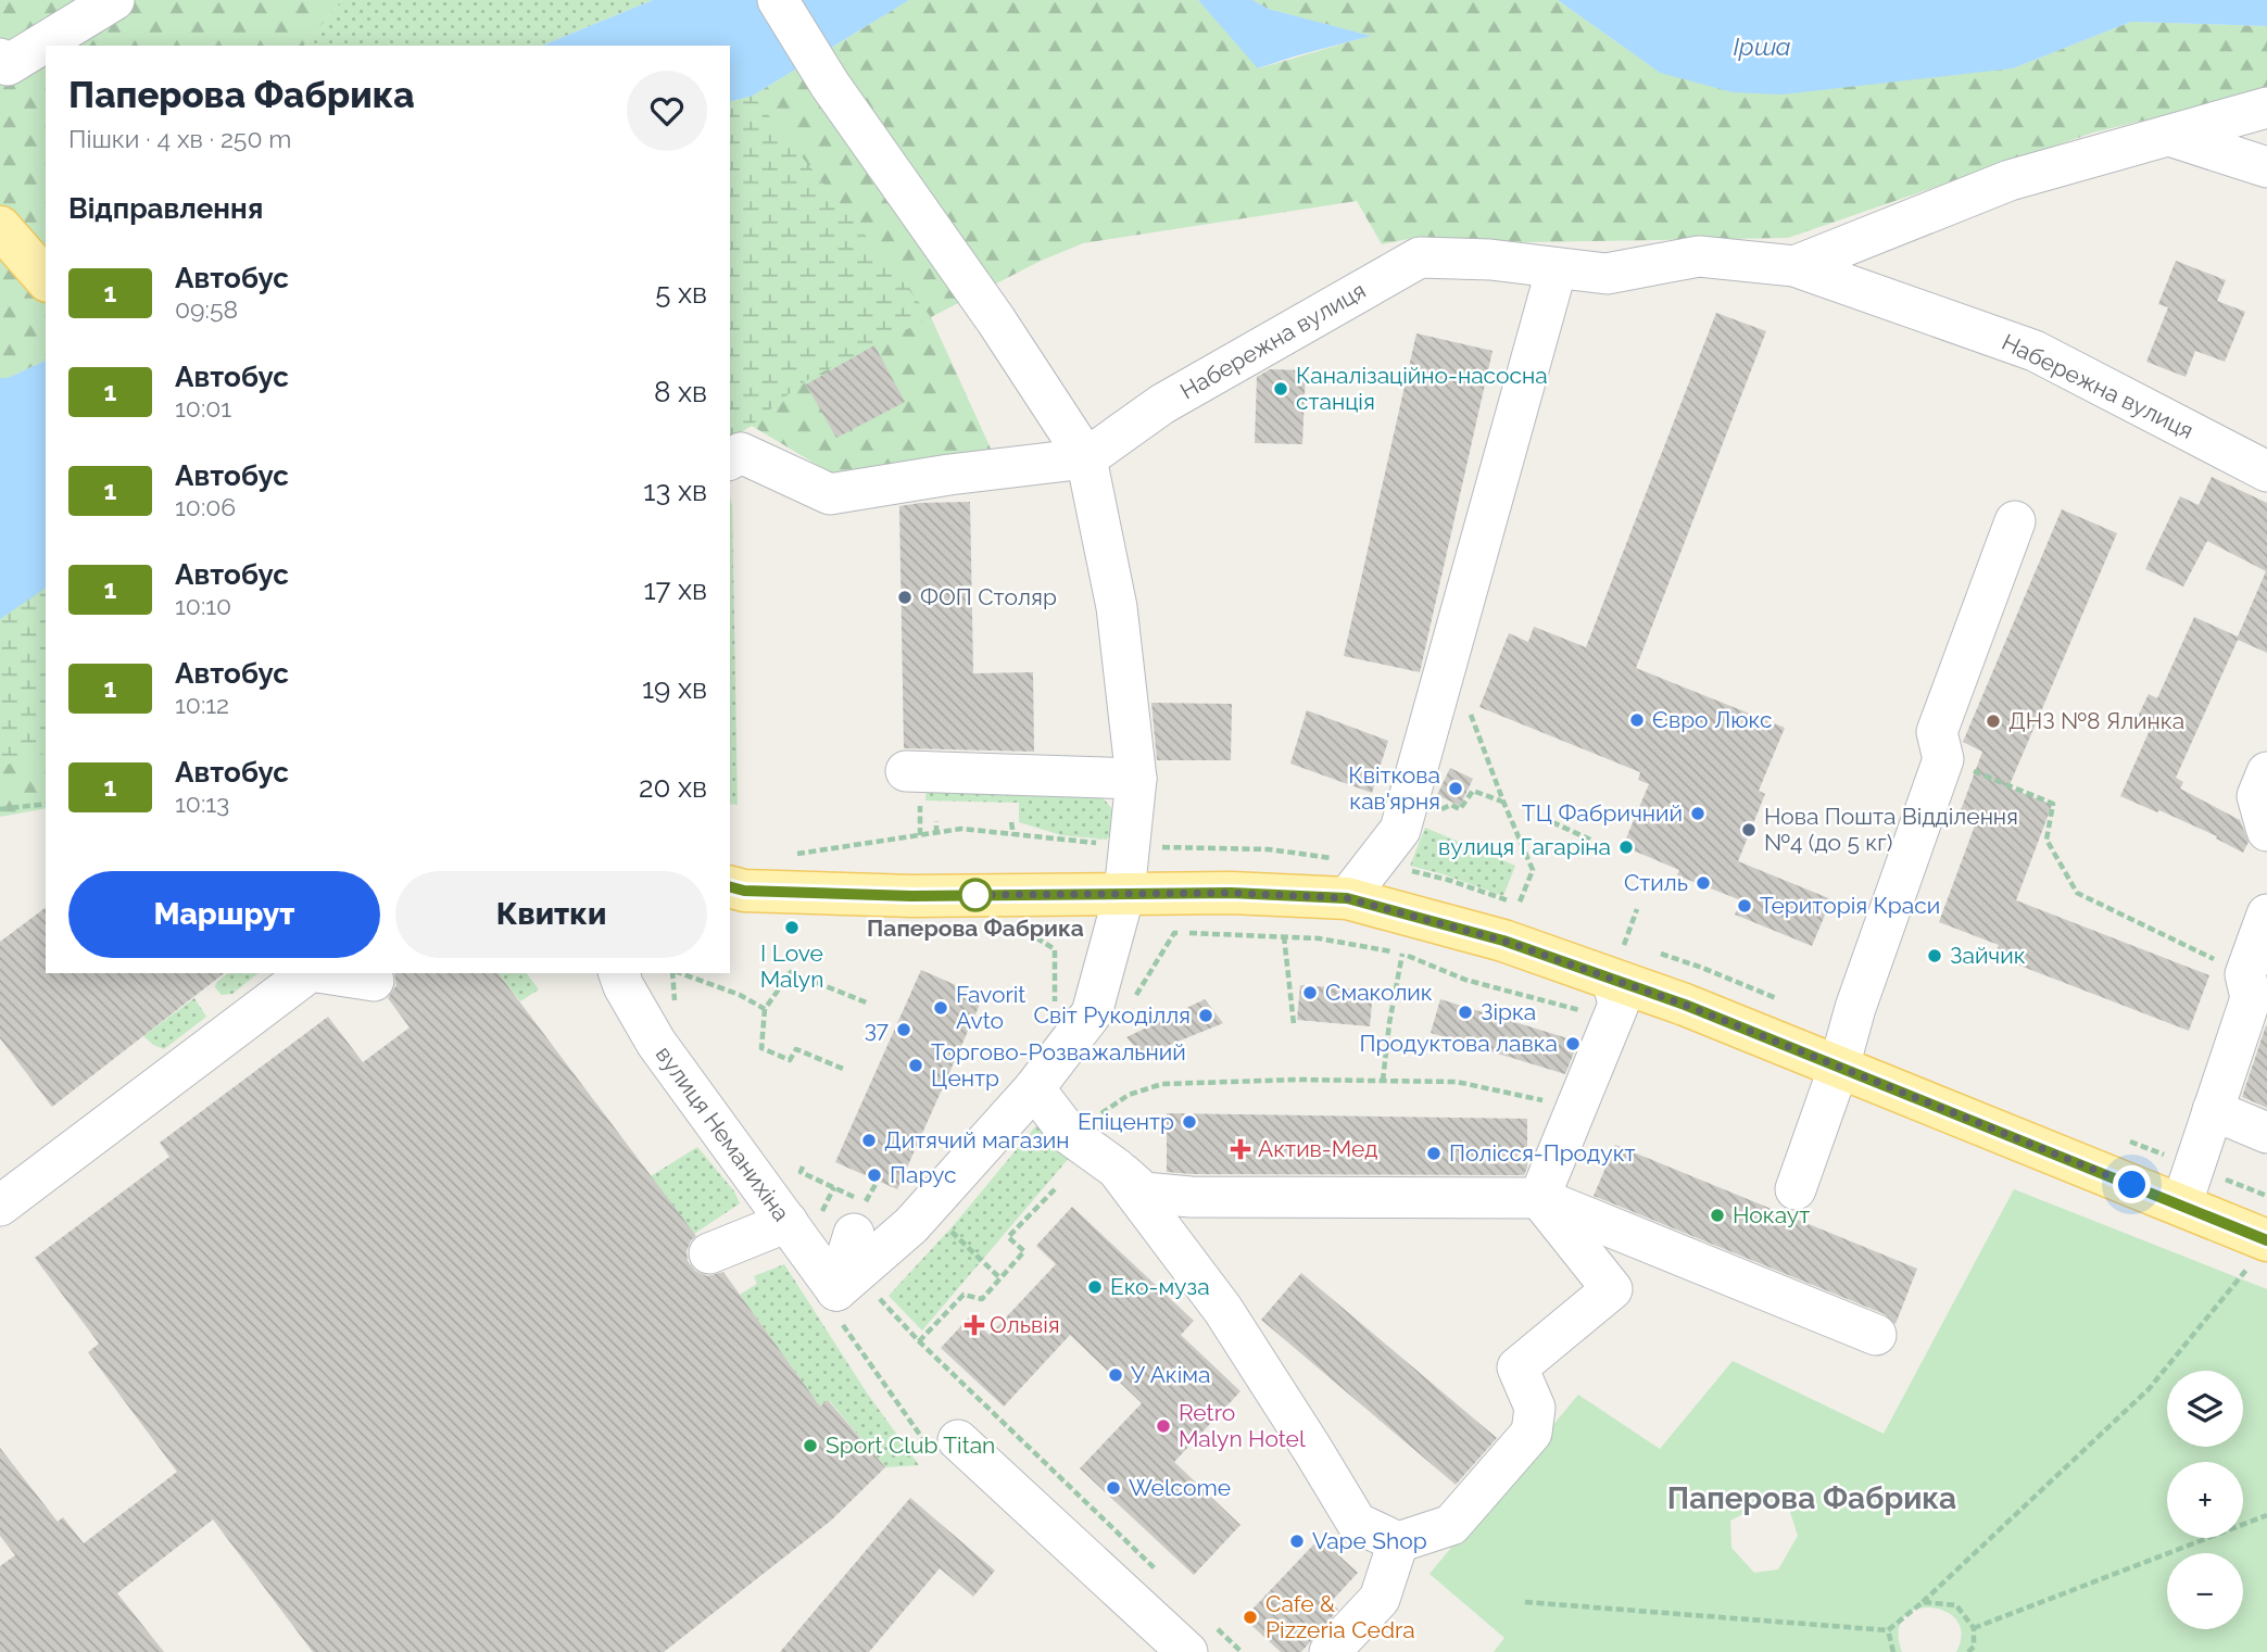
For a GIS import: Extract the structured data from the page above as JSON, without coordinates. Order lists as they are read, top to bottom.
{
  "streets": {
    "street": ["Набережна вулиця", "вулиця Неманихіна"]
  },
  "districts": ["Паперова Фабрика"],
  "water": ["Ірша"],
  "places": {
    "other": [
      "Каналізаційно-насосна станція",
      "ФОП Столяр",
      "Євро Люкс",
      "ДНЗ №8 Ялинка",
      "Квіткова кав'ярня",
      "ТЦ Фабричний",
      "Нова Пошта Відділення №4 (до 5 кг)",
      "вулиця Гагаріна",
      "Стиль",
      "Паперова Фабрика",
      "Територія Краси",
      "I Love Malyn",
      "Зайчик",
      "Смаколик",
      "Favorit Avto",
      "Зірка",
      "Світ Рукоділля",
      "37",
      "Продуктова лавка",
      "Торгово-Розважальний Центр",
      "Епіцентр",
      "Дитячий магазин",
      "Полісся-Продукт",
      "Парус",
      "Нокаут",
      "Еко-муза",
      "У Акіма",
      "Retro Malyn Hotel",
      "Sport Club Titan",
      "Welcome",
      "Vape Shop",
      "Cafe & Pizzeria Cedra"
    ],
    "health": ["Актив-Мед", "Ольвія"]
  },
  "lines": ["bus line 1"],
  "page": {
    "heading": [
      ["Паперова Фабрика", "Пішки · 4 хв · 250 m"],
      "Відправлення"
    ],
    "list": [
      {
        "mark": "1",
        "name": "Автобус",
        "note": "09:58",
        "value": "5 хв"
      },
      {
        "mark": "1",
        "name": "Автобус",
        "note": "10:01",
        "value": "8 хв"
      },
      {
        "mark": "1",
        "name": "Автобус",
        "note": "10:06",
        "value": "13 хв"
      },
      {
        "mark": "1",
        "name": "Автобус",
        "note": "10:10",
        "value": "17 хв"
      },
      {
        "mark": "1",
        "name": "Автобус",
        "note": "10:12",
        "value": "19 хв"
      },
      {
        "mark": "1",
        "name": "Автобус",
        "note": "10:13",
        "value": "20 хв"
      }
    ],
    "buttons": ["Маршрут", "Квитки"],
    "map_buttons": ["+", "−"]
  }
}
